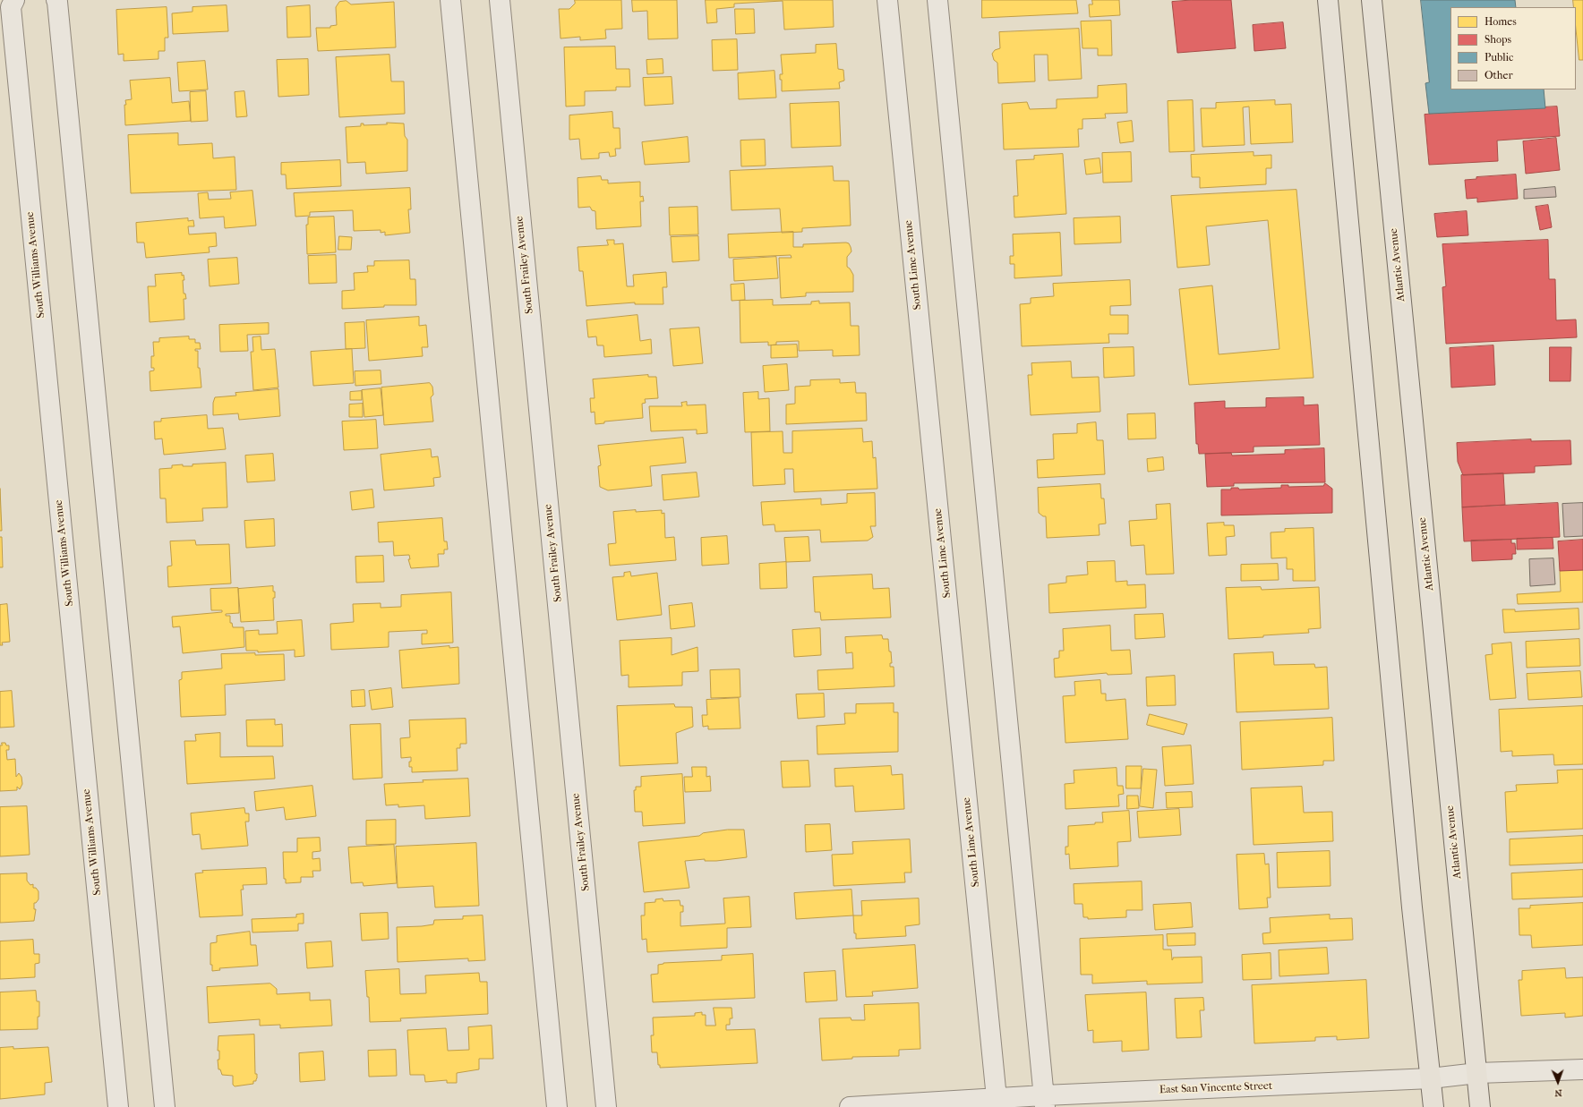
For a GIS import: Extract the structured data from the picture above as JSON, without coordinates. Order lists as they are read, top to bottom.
{
  "streets": {
    "main road": ["Atlantic Avenue"],
    "street": [
      "South Williams Avenue",
      "South Frailey Avenue",
      "South Lime Avenue",
      "East San Vincente Street"
    ]
  },
  "crossings": [
    ["South Lime Avenue", "East San Vincente Street"],
    ["Atlantic Avenue", "East San Vincente Street"]
  ],
  "legend": [
    "Homes",
    "Shops",
    "Public",
    "Other"
  ],
  "north": "bottom"
}
